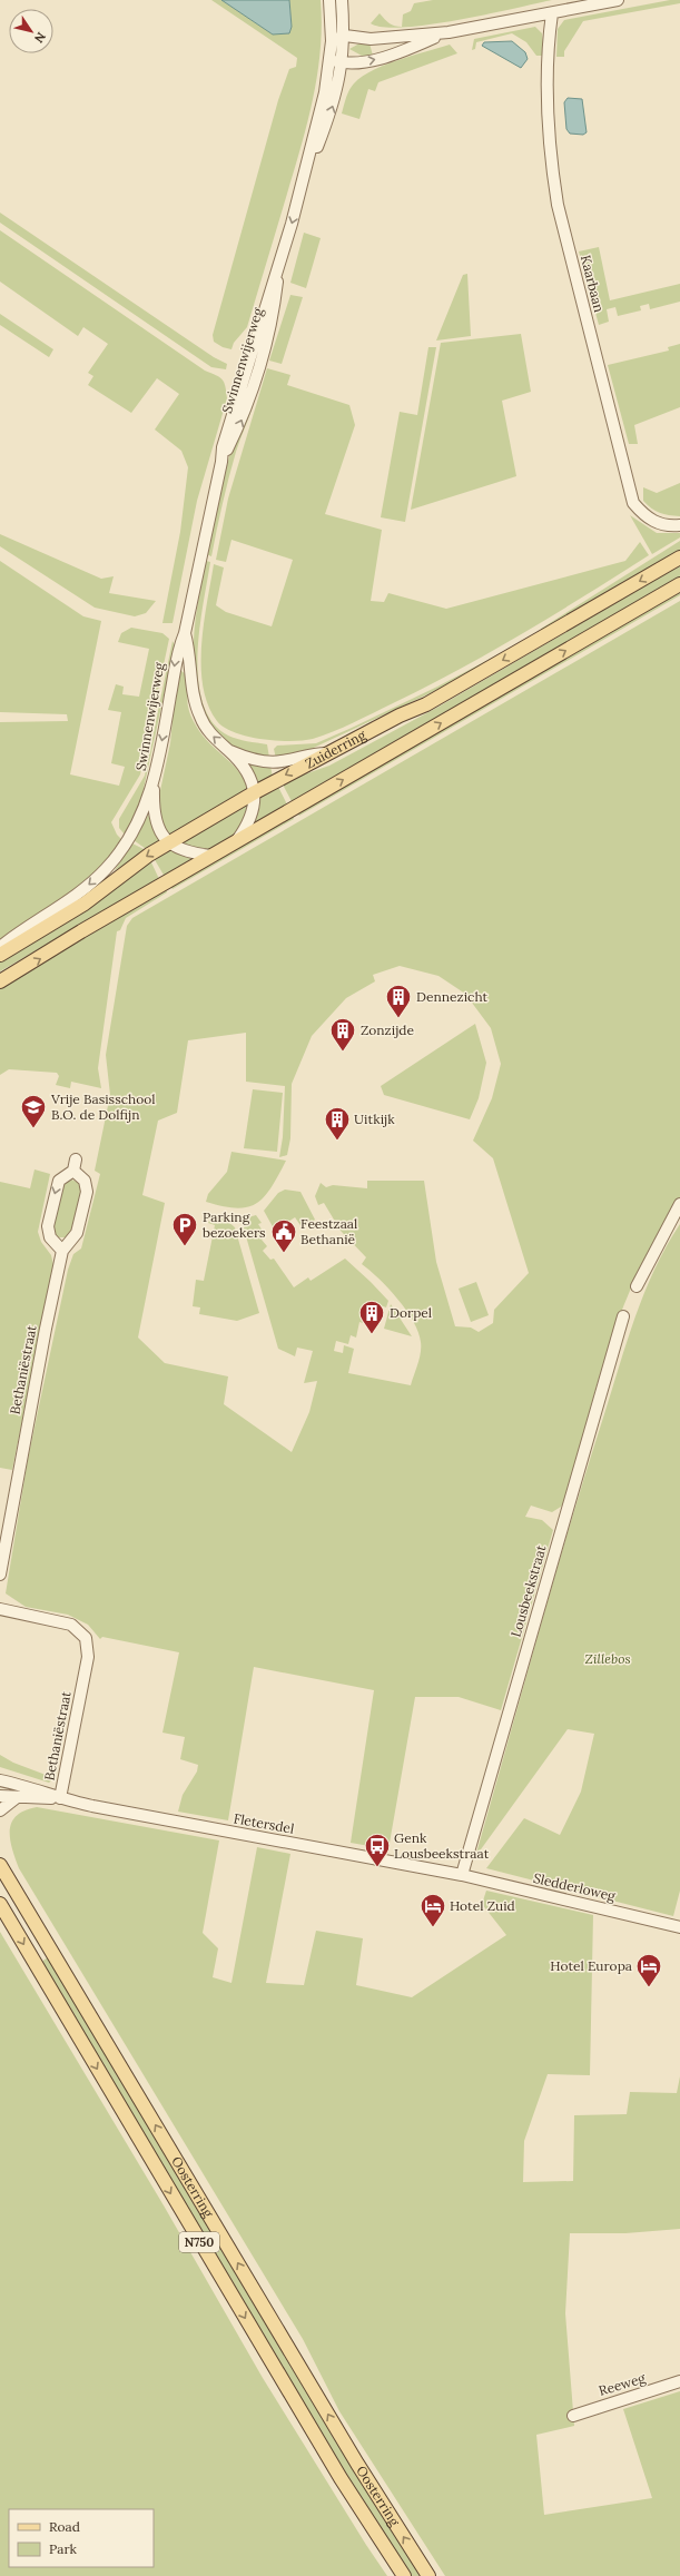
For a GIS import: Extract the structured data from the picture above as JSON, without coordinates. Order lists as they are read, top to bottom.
{
  "streets": {
    "main road": ["Zuiderring", "Oosterring", "N750"],
    "street": [
      "Kaarbaan",
      "Swinnenwijerweg",
      "Bethaniëstraat",
      "Lousbeekstraat",
      "Fletersdel",
      "Sledderloweg",
      "Reeweg"
    ]
  },
  "crossings": [
    ["Swinnenwijerweg", "Zuiderring"],
    ["Bethaniëstraat", "Fletersdel"],
    ["Lousbeekstraat", "Fletersdel"],
    ["Lousbeekstraat", "Sledderloweg"],
    ["Fletersdel", "Sledderloweg"]
  ],
  "parks": ["Zillebos"],
  "places": {
    "building": [
      "Dennezicht",
      "Zonzijde",
      "Uitkijk",
      "Dorpel"
    ],
    "school or university": ["Vrije Basisschool B.O. de Dolfijn"],
    "parking": ["Parking bezoekers"],
    "public building": ["Feestzaal Bethanië"],
    "bus stop": ["Genk Lousbeekstraat"],
    "hotel": ["Hotel Zuid", "Hotel Europa"]
  },
  "legend": ["Road", "Park"],
  "north": "bottom right"
}
